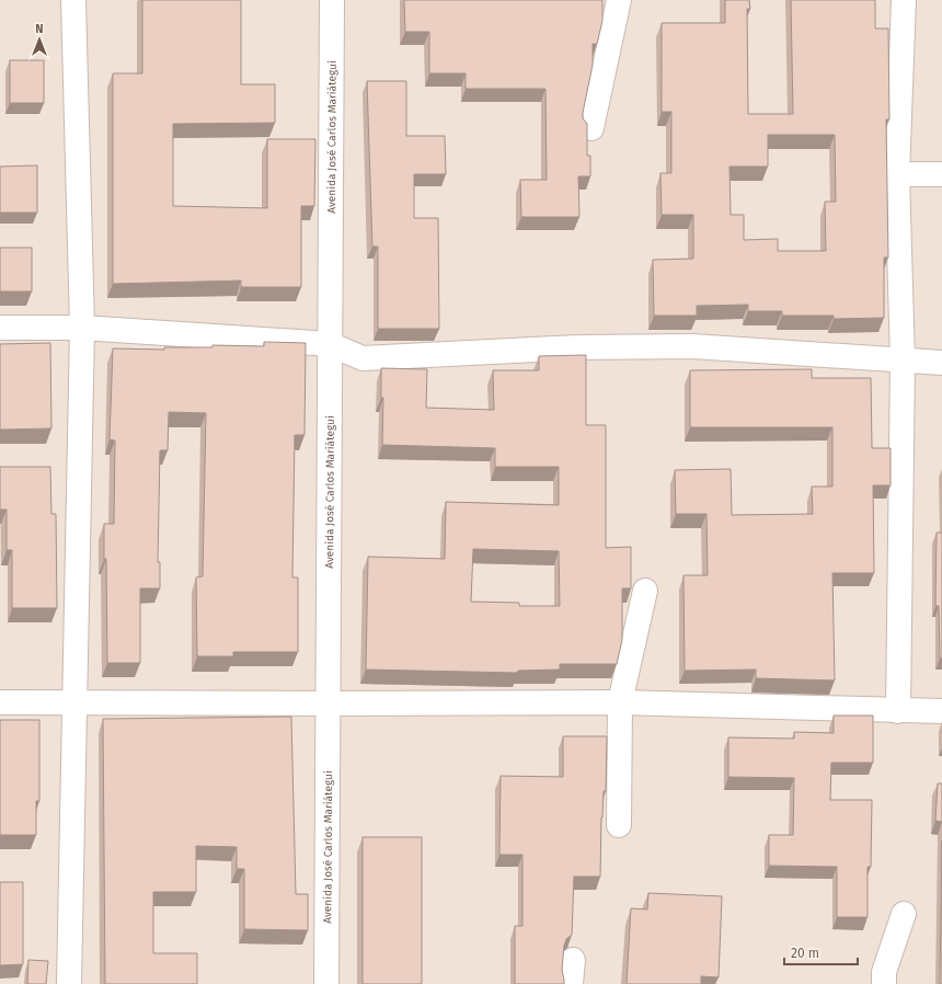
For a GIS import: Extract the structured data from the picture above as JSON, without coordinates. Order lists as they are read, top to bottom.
{
  "streets": {
    "street": ["Avenida José Carlos Mariátegui"]
  },
  "scale_bar": "20 m",
  "north": "top"
}
